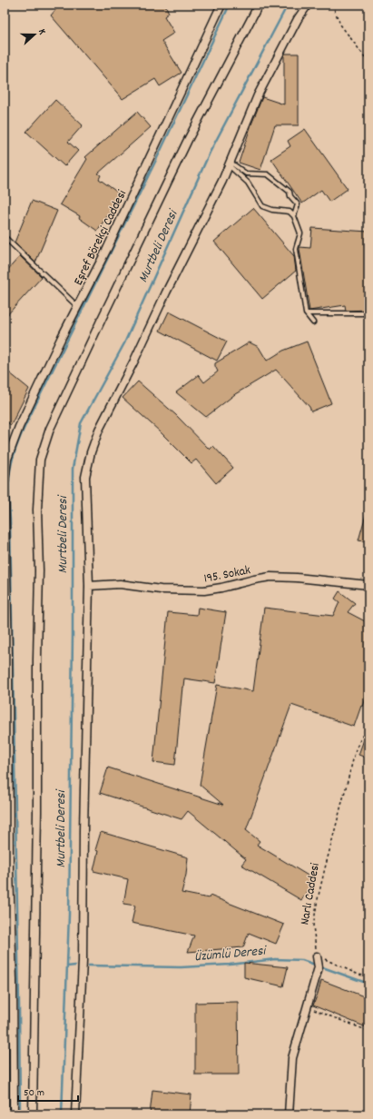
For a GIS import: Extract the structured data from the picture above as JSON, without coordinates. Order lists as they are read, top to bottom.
{
  "streets": {
    "street": ["Eşref Börekçi Caddesi", "195. Sokak"],
    "path": ["Narlı Caddesi"]
  },
  "water": ["Murtbeli Deresi", "Üzümlü Deresi"],
  "scale_bar": "50 m",
  "north": "right"
}
